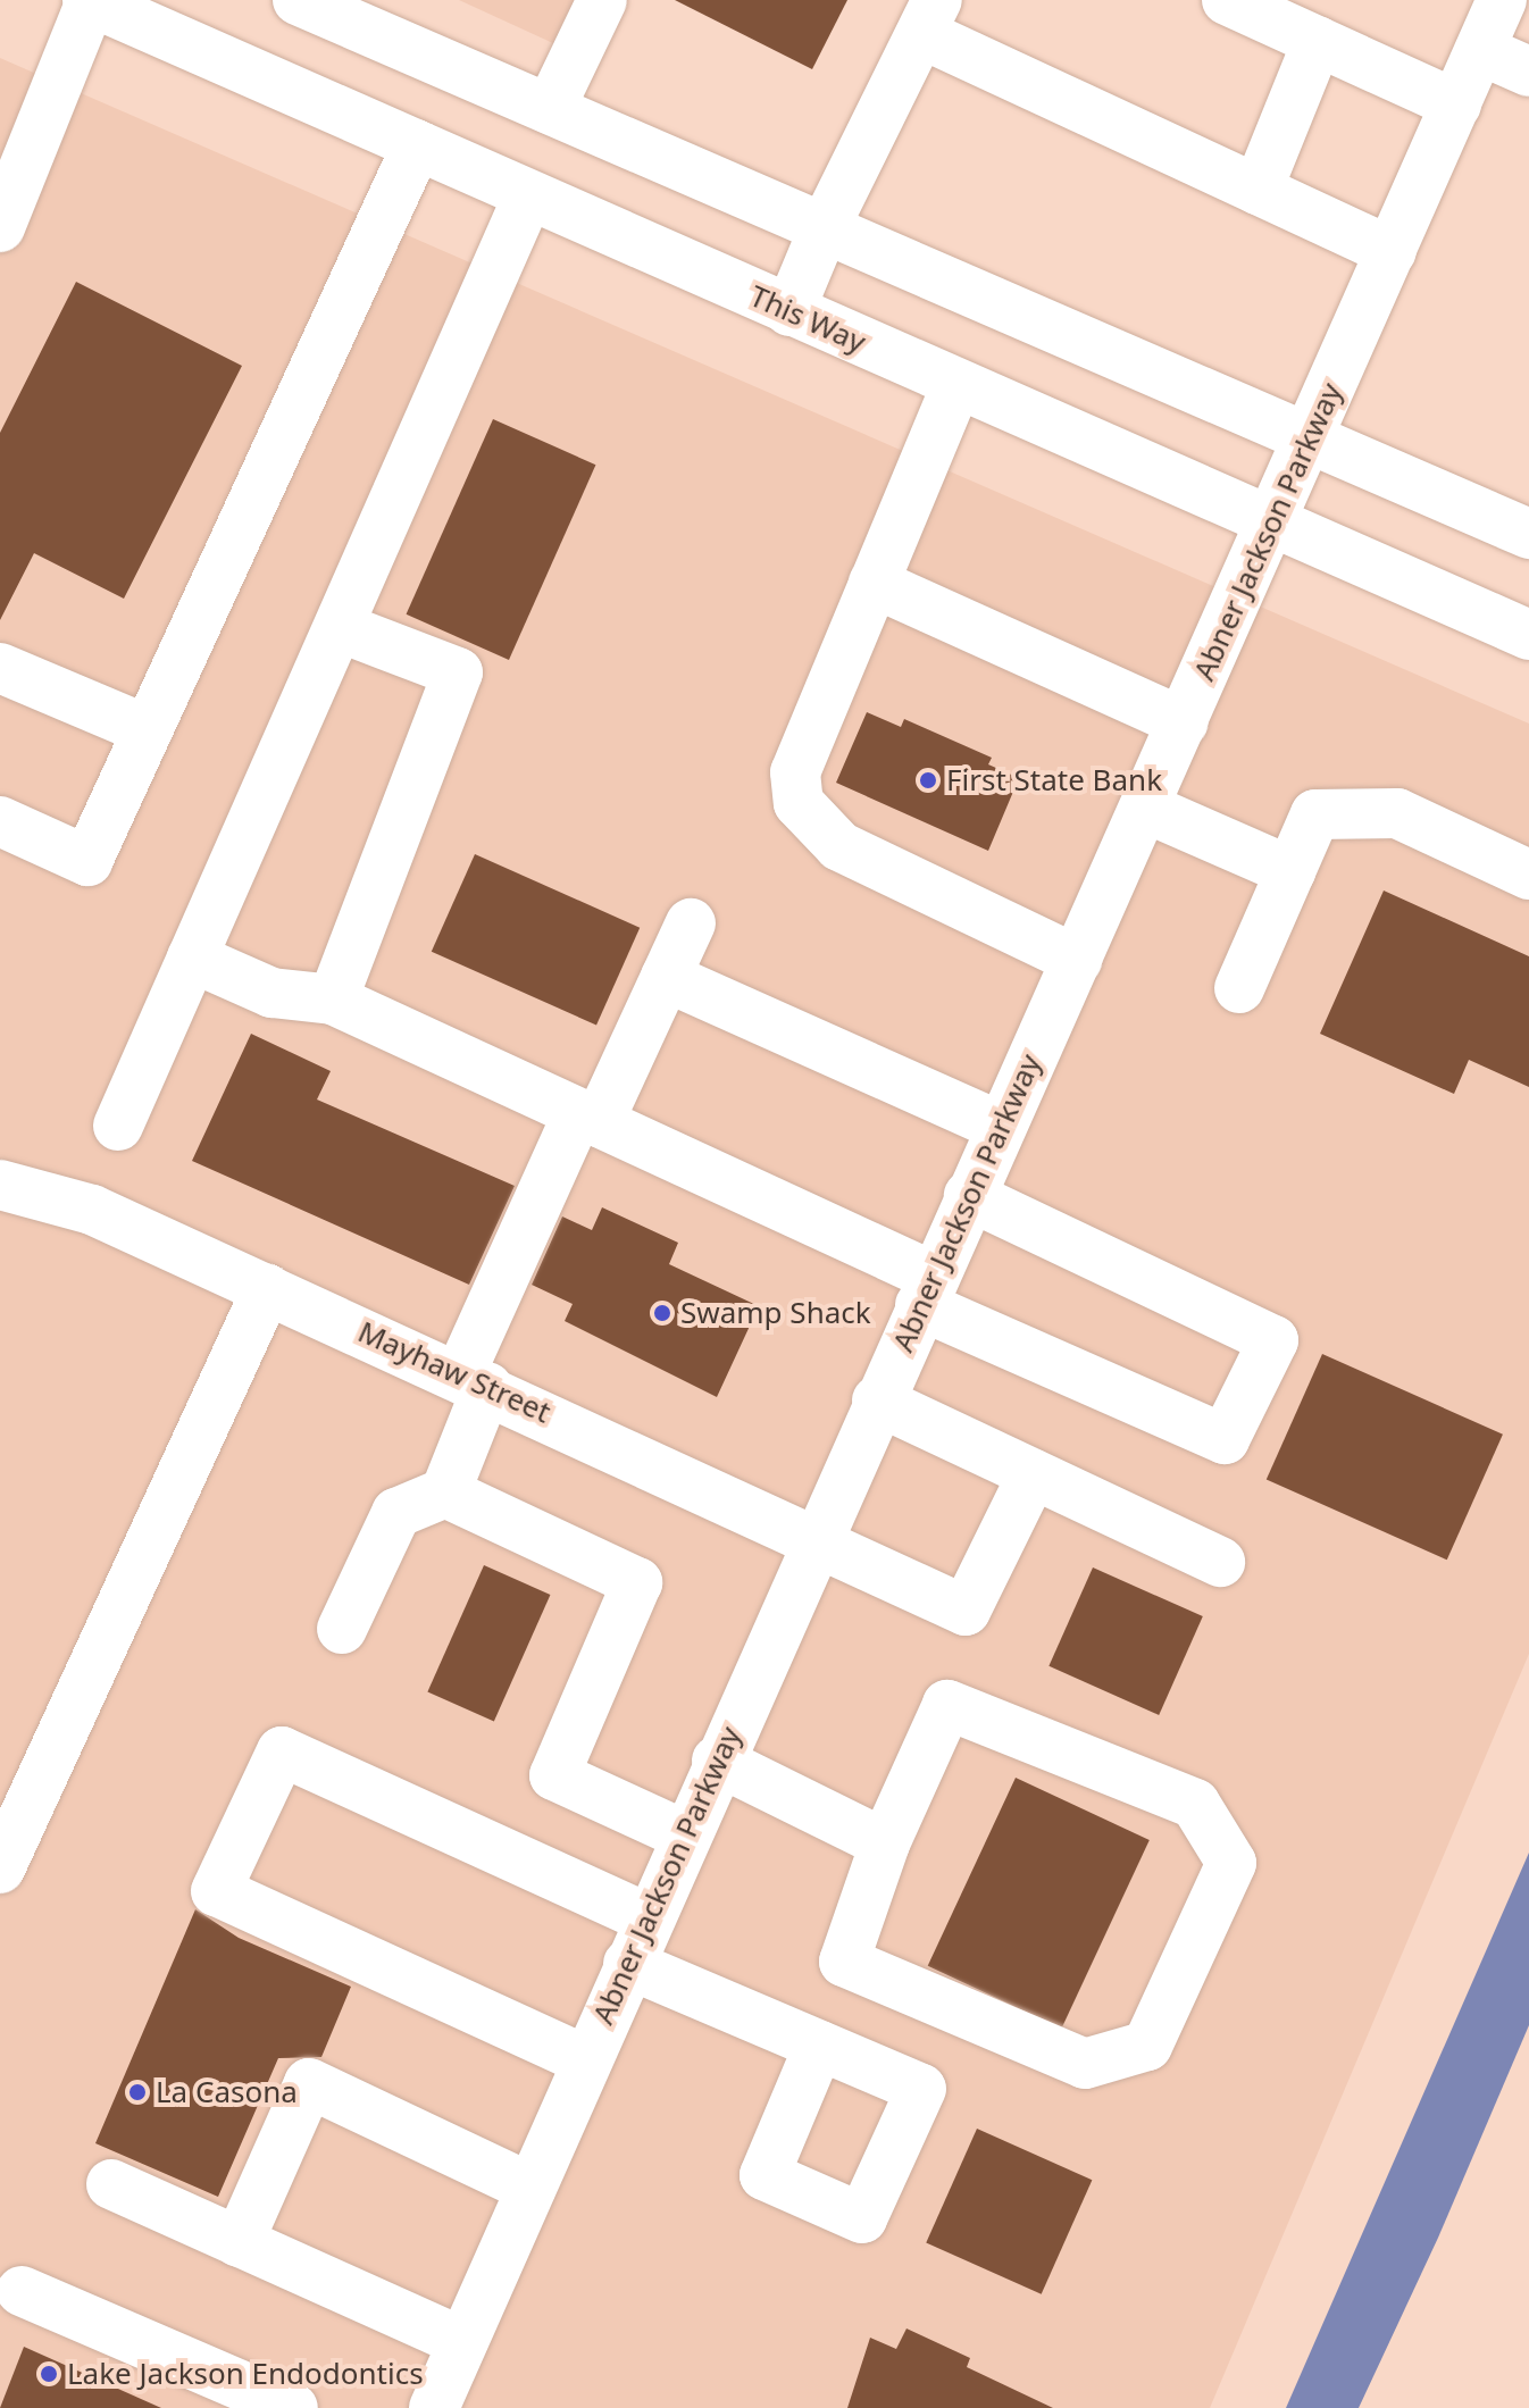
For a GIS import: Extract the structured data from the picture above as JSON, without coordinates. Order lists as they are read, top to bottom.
{
  "streets": {
    "street": ["This Way", "Abner Jackson Parkway", "Mayhaw Street"]
  },
  "crossings": [
    ["This Way", "Abner Jackson Parkway"],
    ["Abner Jackson Parkway", "Mayhaw Street"]
  ],
  "places": [
    "First State Bank",
    "Swamp Shack",
    "La Casona",
    "Lake Jackson Endodontics"
  ]
}
